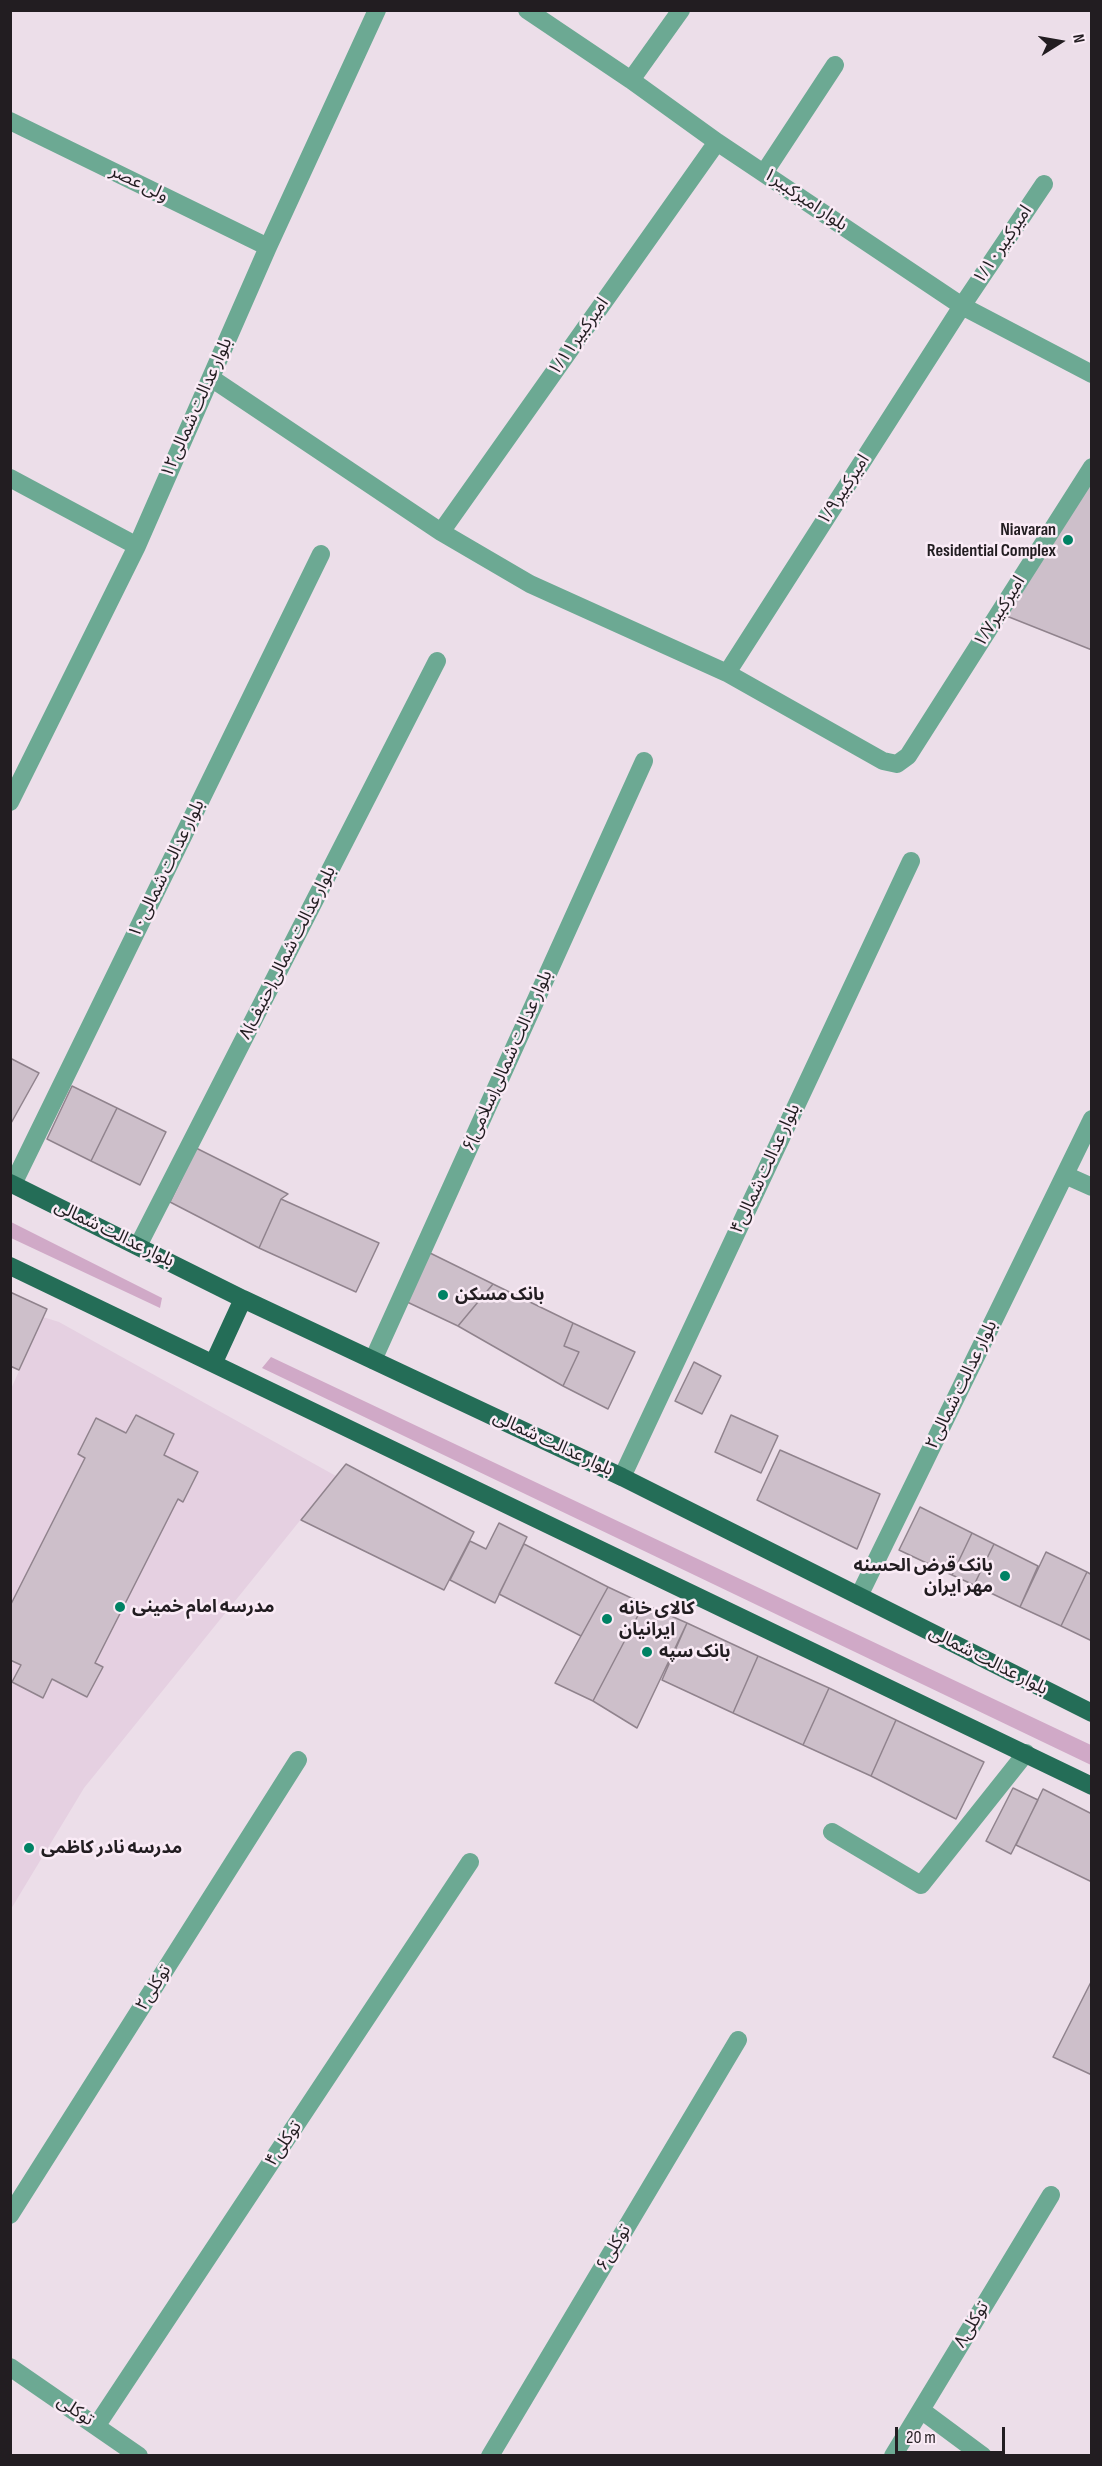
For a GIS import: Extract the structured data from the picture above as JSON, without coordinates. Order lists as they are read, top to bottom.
{
  "streets": {
    "main road": ["بلوار عدالت شمالی"],
    "street": [
      "ولی عصر",
      "بلوار امیرکبیر۱",
      "امیرکبیر۱/۱۰",
      "امیرکبیر۱/۱۱",
      "بلوار عدالت شمالی۱۲",
      "امیرکبیر۱/۹",
      "امیرکبیر۱/۷",
      "بلوار عدالت شمالی۱۰",
      "۸بلوار عدالت شمالی(حنیف)",
      "۶بلوار عدالت شمالی(سلامی)",
      "بلوار عدالت شمالی۴",
      "بلوار عدالت شمالی۲",
      "توکلی۲",
      "توکلی۴",
      "توکلی۶",
      "توکلی۸",
      "توکلی"
    ]
  },
  "crossings": [
    ["ولی عصر", "بلوار عدالت شمالی۱۲"],
    ["بلوار امیرکبیر۱", "امیرکبیر۱/۱۰"],
    ["بلوار امیرکبیر۱", "امیرکبیر۱/۱۱"],
    ["بلوار امیرکبیر۱", "امیرکبیر۱/۹"],
    ["امیرکبیر۱/۱۰", "امیرکبیر۱/۹"],
    ["امیرکبیر۱/۹", "امیرکبیر۱/۷"],
    ["بلوار عدالت شمالی۱۰", "بلوار عدالت شمالی"],
    ["۸بلوار عدالت شمالی(حنیف)", "بلوار عدالت شمالی"],
    ["۶بلوار عدالت شمالی(سلامی)", "بلوار عدالت شمالی"],
    ["بلوار عدالت شمالی۴", "بلوار عدالت شمالی"],
    ["بلوار عدالت شمالی", "بلوار عدالت شمالی۲"],
    ["توکلی۴", "توکلی"]
  ],
  "places": [
    "Niavaran Residential Complex",
    "بانک مسکن",
    "بانک قرض الحسنه مهر ایران",
    "مدرسه امام خمینی",
    "کالای خانه ایرانیان",
    "بانک سپه",
    "مدرسه نادر کاظمی"
  ],
  "scale_bar": "20 m",
  "north": "right"
}
